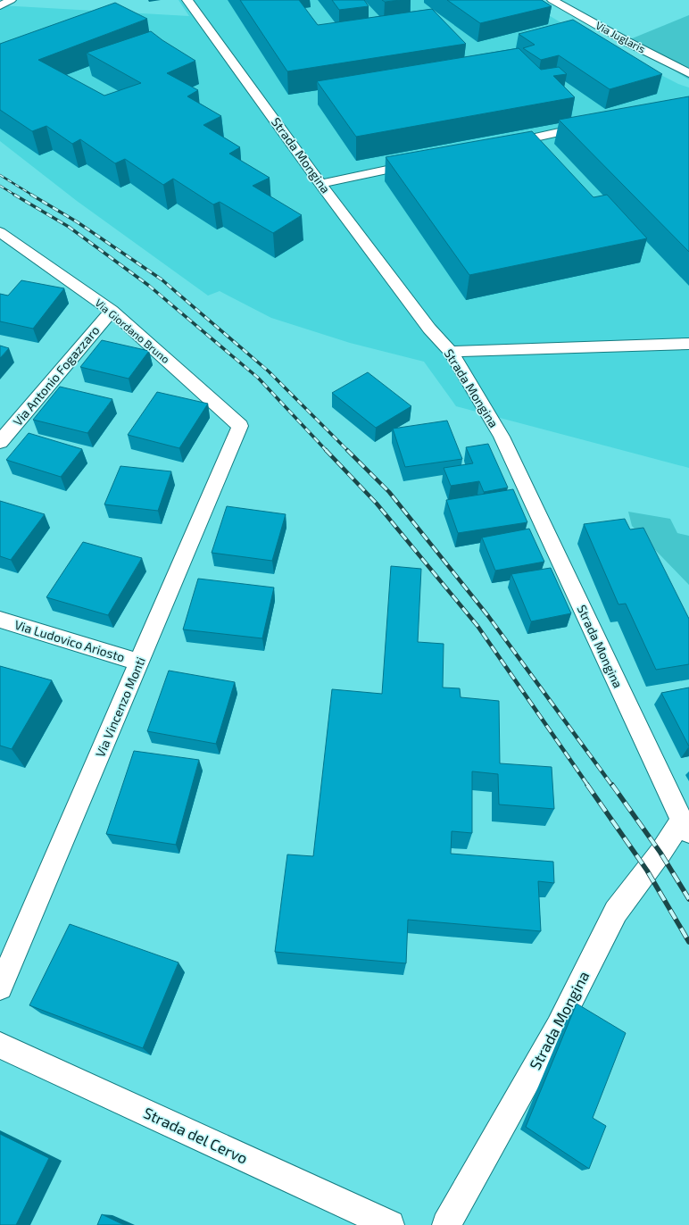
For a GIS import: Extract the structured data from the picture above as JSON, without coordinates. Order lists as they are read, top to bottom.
{
  "streets": {
    "street": [
      "Via Juglaris",
      "Strada Mongina",
      "Via Giordano Bruno",
      "Via Antonio Fogazzaro",
      "Via Ludovico Ariosto",
      "Via Vincenzo Monti",
      "Strada del Cervo"
    ]
  },
  "crossings": [
    ["Via Giordano Bruno", "Via Antonio Fogazzaro"],
    ["Via Giordano Bruno", "Via Vincenzo Monti"],
    ["Via Ludovico Ariosto", "Via Vincenzo Monti"]
  ]
}
